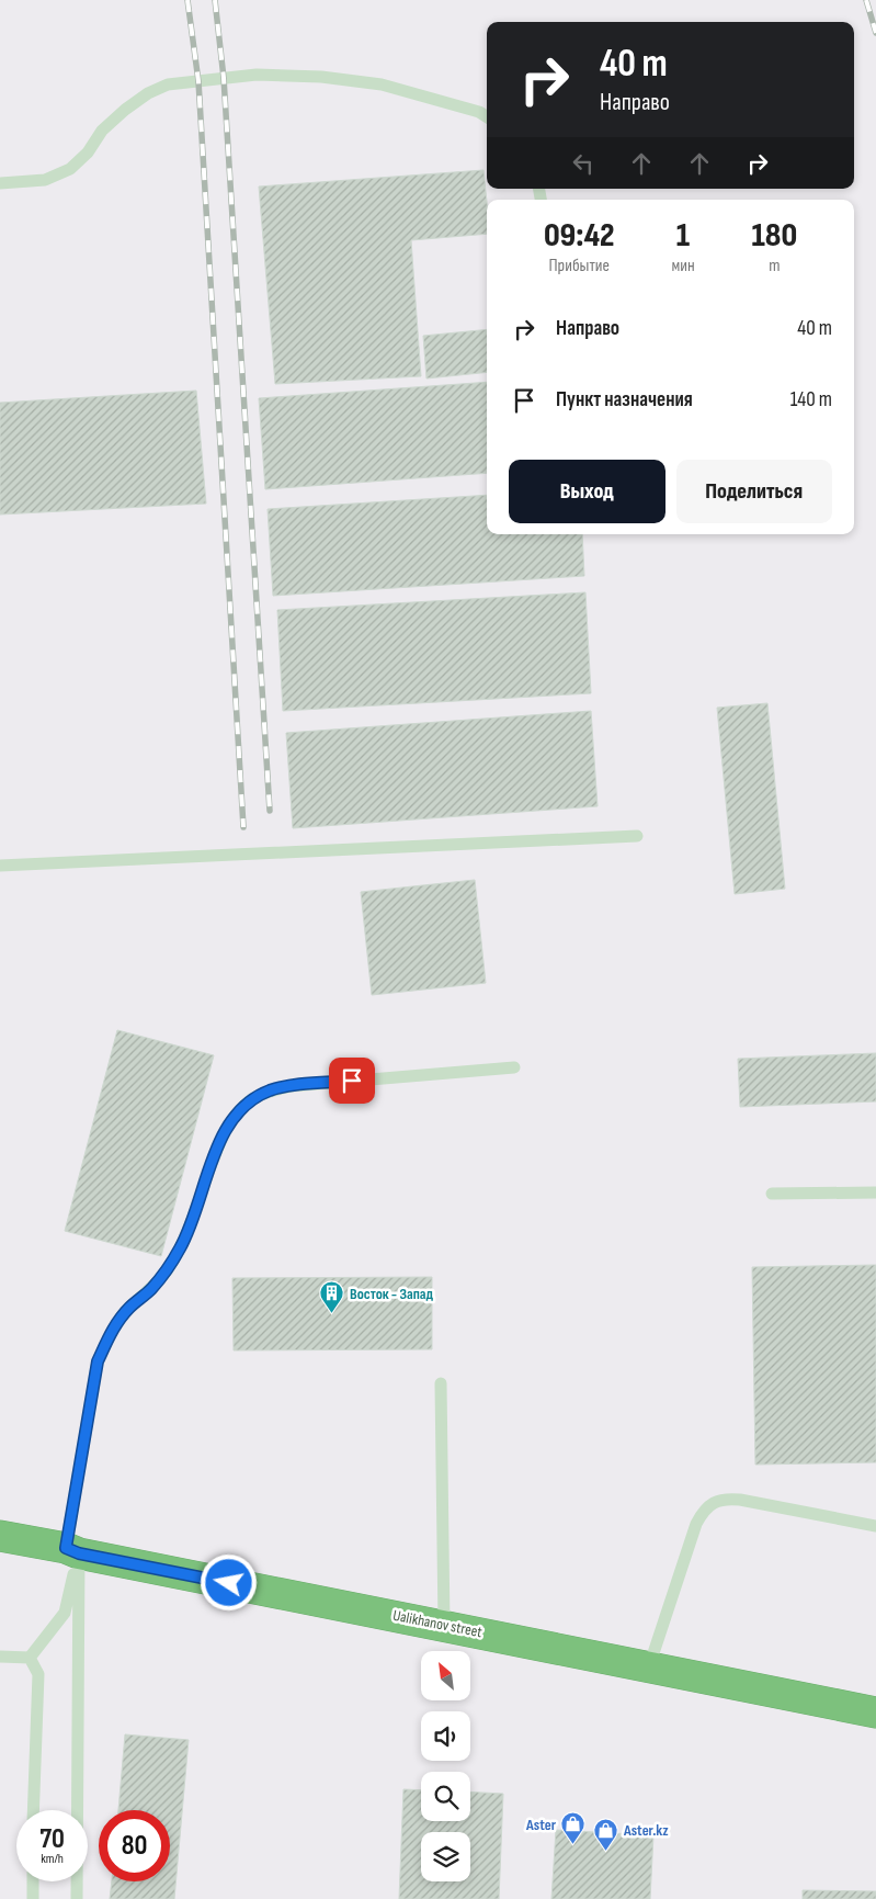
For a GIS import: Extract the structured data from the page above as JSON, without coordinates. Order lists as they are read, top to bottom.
{
  "streets": {
    "highway": ["Ualikhanov street"]
  },
  "places": {
    "building": ["Восток - Запад"],
    "shop": ["Aster", "Aster.kz"]
  },
  "north": "top left",
  "page": {
    "turn": ["40 m", "Направо"],
    "eta": [
      "09:42",
      "Прибытие",
      "1",
      "мин",
      "180",
      "m"
    ],
    "list": [
      {
        "name": "Направо",
        "value": "40 m"
      },
      {
        "name": "Пункт назначения",
        "value": "140 m"
      }
    ],
    "buttons": ["Выход", "Поделиться"],
    "speed": "70 km/h",
    "limit": "80"
  }
}
